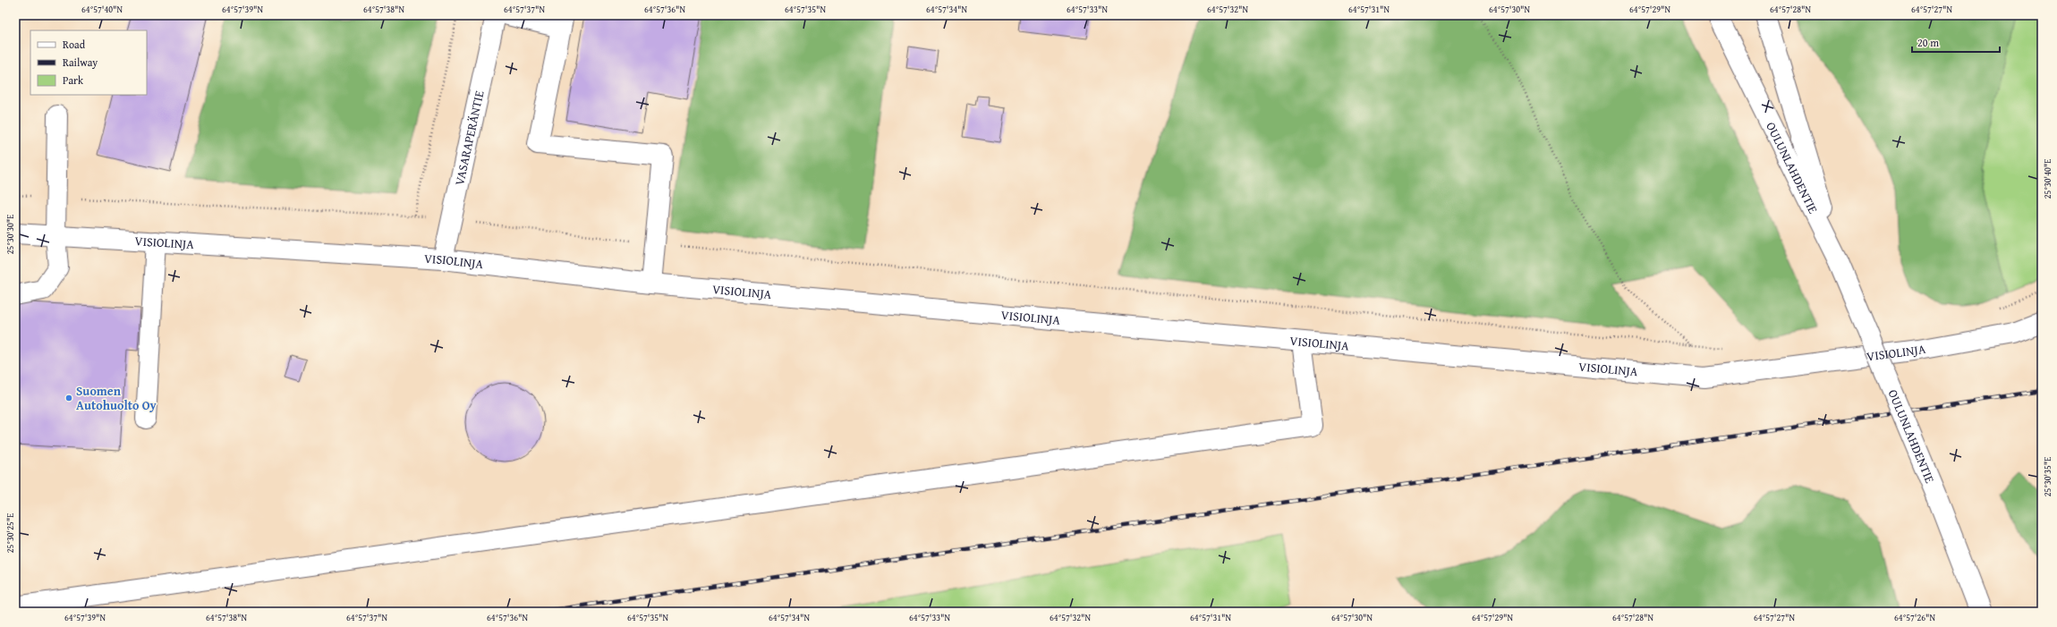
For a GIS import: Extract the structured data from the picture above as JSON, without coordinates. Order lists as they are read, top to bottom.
{
  "streets": {
    "street": ["VASARAPERÄNTIE", "OULUNLAHDENTIE", "VISIOLINJA"]
  },
  "crossings": [
    ["VASARAPERÄNTIE", "VISIOLINJA"]
  ],
  "places": ["Suomen Autohuolto Oy"],
  "legend": ["Road", "Railway", "Park"],
  "scale_bar": "20 m",
  "coordinates": [
    "64°57'40\"N",
    "64°57'39\"N",
    "64°57'38\"N",
    "64°57'37\"N",
    "64°57'36\"N",
    "64°57'35\"N",
    "64°57'34\"N",
    "64°57'33\"N",
    "64°57'32\"N",
    "64°57'31\"N",
    "64°57'30\"N",
    "64°57'29\"N",
    "64°57'28\"N",
    "64°57'27\"N",
    "25°30'40\"E",
    "25°30'30\"E",
    "25°30'35\"E",
    "25°30'25\"E",
    "64°57'26\"N"
  ]
}
